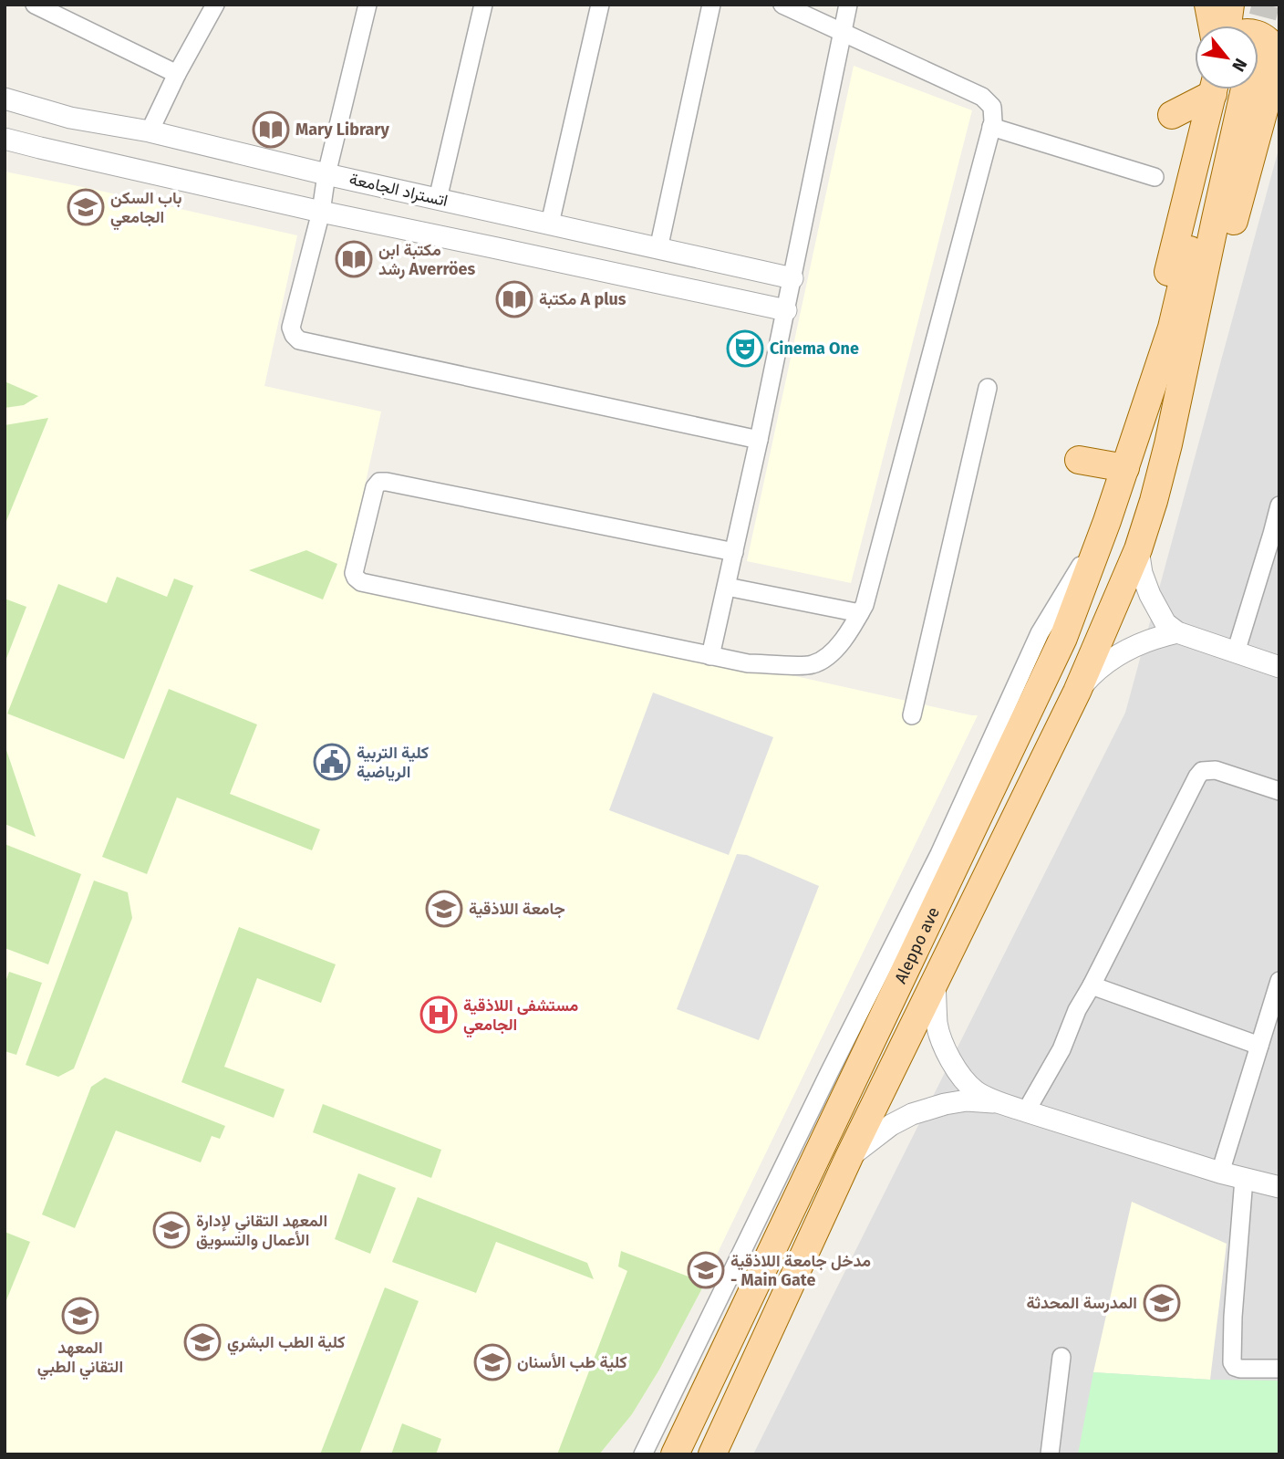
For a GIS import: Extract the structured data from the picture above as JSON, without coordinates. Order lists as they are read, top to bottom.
{
  "streets": {
    "main road": ["Aleppo ave"],
    "street": ["اتستراد الجامعة"]
  },
  "places": {
    "library": ["Mary Library", "مكتبة ابن رشد Averröes", "مكتبة A plus"],
    "school or university": [
      "باب السكن الجامعي",
      "جامعة اللاذقية",
      "المعهد التقاني لإدارة الأعمال والتسويق",
      "مدخل جامعة اللاذقية - Main Gate",
      "المدرسة المحدثة",
      "المعهد التقاني الطبي",
      "كلية الطب البشري",
      "كلية طب الأسنان"
    ],
    "theatre": ["Cinema One"],
    "public building": ["كلية التربية الرياضية"],
    "hospital": ["مستشفى اللاذقية الجامعي"]
  },
  "north": "bottom right"
}
